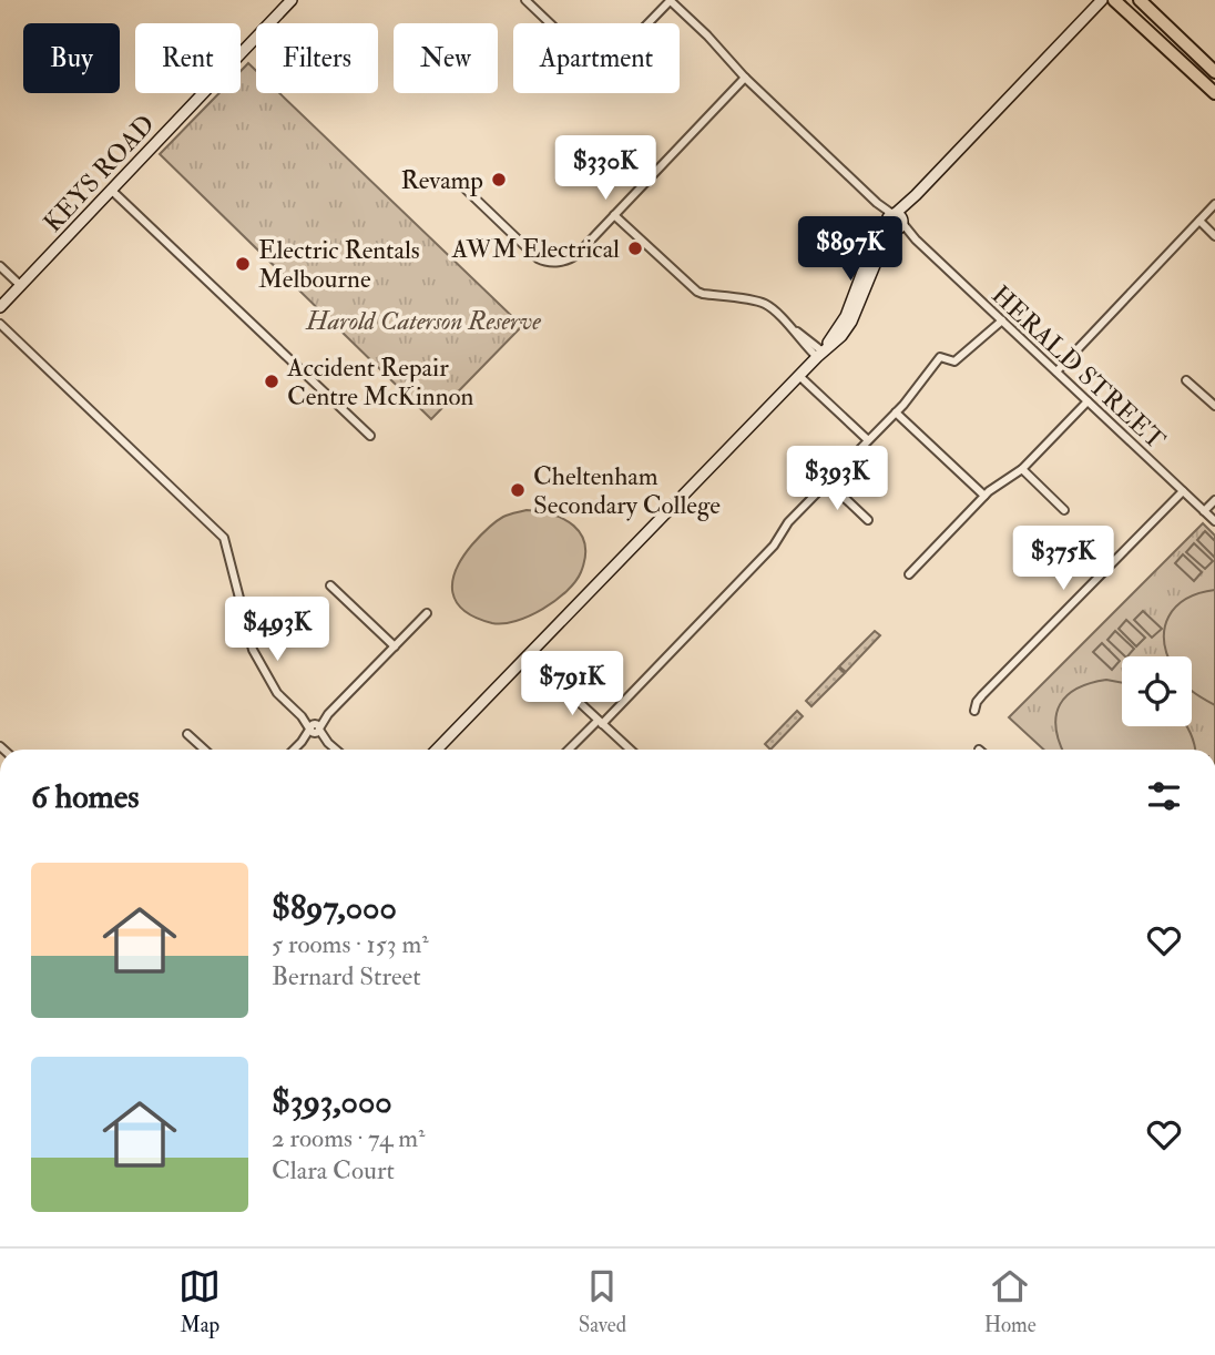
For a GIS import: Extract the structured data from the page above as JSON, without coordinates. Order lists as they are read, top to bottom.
{
  "streets": {
    "street": ["KEYS ROAD", "HERALD STREET"]
  },
  "parks": ["Harold Caterson Reserve"],
  "places": [
    "Revamp",
    "AWM Electrical",
    "Electric Rentals Melbourne",
    "Accident Repair Centre McKinnon",
    "Cheltenham Secondary College"
  ],
  "page": {
    "chip": [
      "Buy",
      "Rent",
      "Filters",
      "New",
      "Apartment"
    ],
    "price": [
      "$330K",
      "$897K",
      "$393K",
      "$375K",
      "$493K",
      "$791K"
    ],
    "heading": "6 homes",
    "list": [
      {
        "name": "$897,000",
        "note": "5 rooms · 153 m² · Bernard Street"
      },
      {
        "name": "$393,000",
        "note": "2 rooms · 74 m² · Clara Court"
      }
    ],
    "tabs": ["Map", "Saved", "Home"]
  }
}
